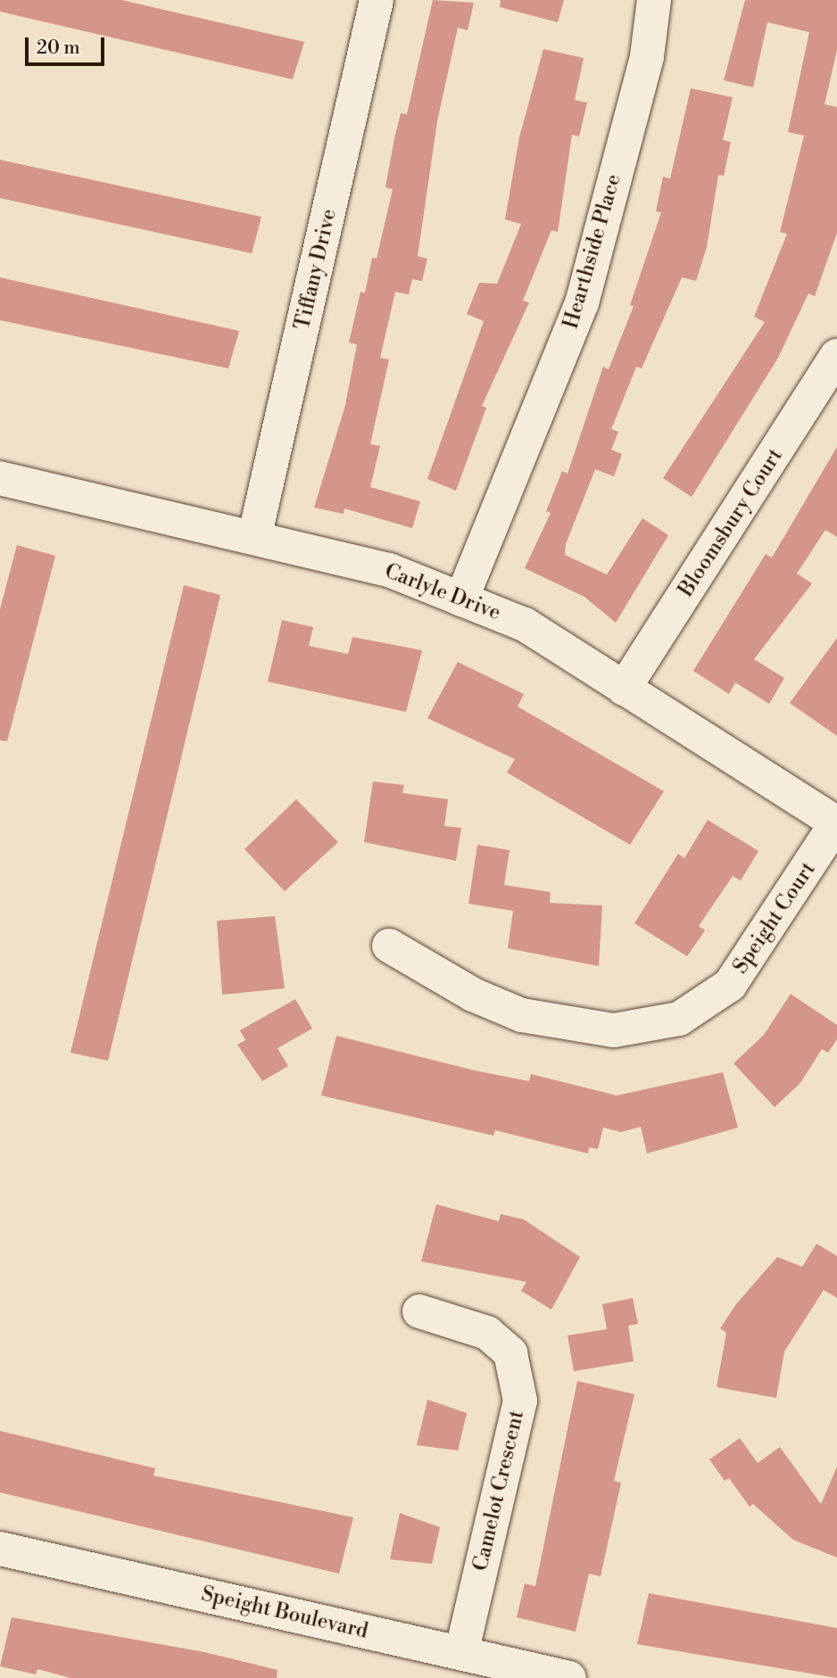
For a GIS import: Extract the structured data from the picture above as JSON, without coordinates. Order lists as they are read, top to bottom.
{
  "streets": {
    "street": [
      "Hearthside Place",
      "Tiffany Drive",
      "Bloomsbury Court",
      "Carlyle Drive",
      "Speight Court",
      "Camelot Crescent",
      "Speight Boulevard"
    ]
  },
  "crossings": [
    ["Hearthside Place", "Carlyle Drive"],
    ["Tiffany Drive", "Carlyle Drive"],
    ["Bloomsbury Court", "Carlyle Drive"],
    ["Carlyle Drive", "Speight Court"],
    ["Camelot Crescent", "Speight Boulevard"]
  ],
  "scale_bar": "20 m"
}
